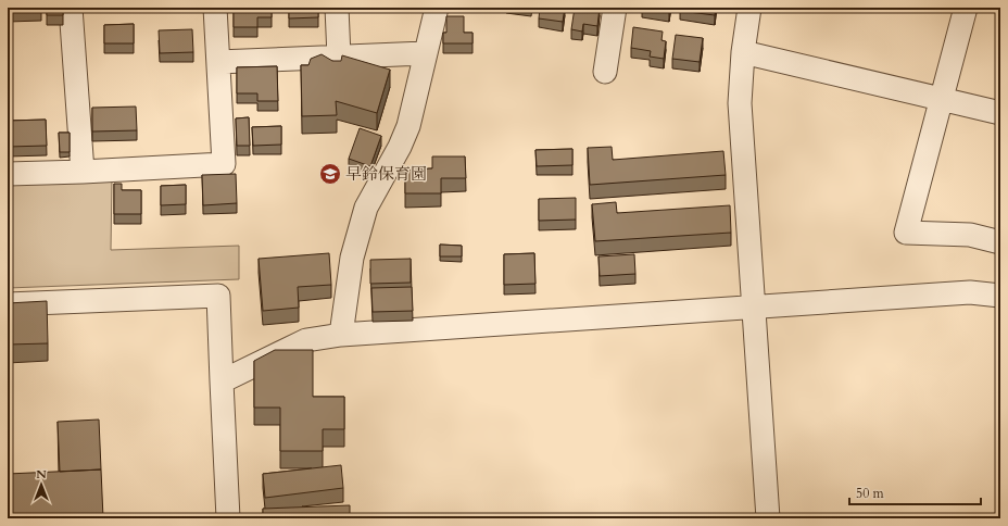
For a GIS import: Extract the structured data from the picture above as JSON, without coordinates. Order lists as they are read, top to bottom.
{
  "places": {
    "school or university": ["早鈴保育園"]
  },
  "scale_bar": "50 m",
  "north": "top"
}
